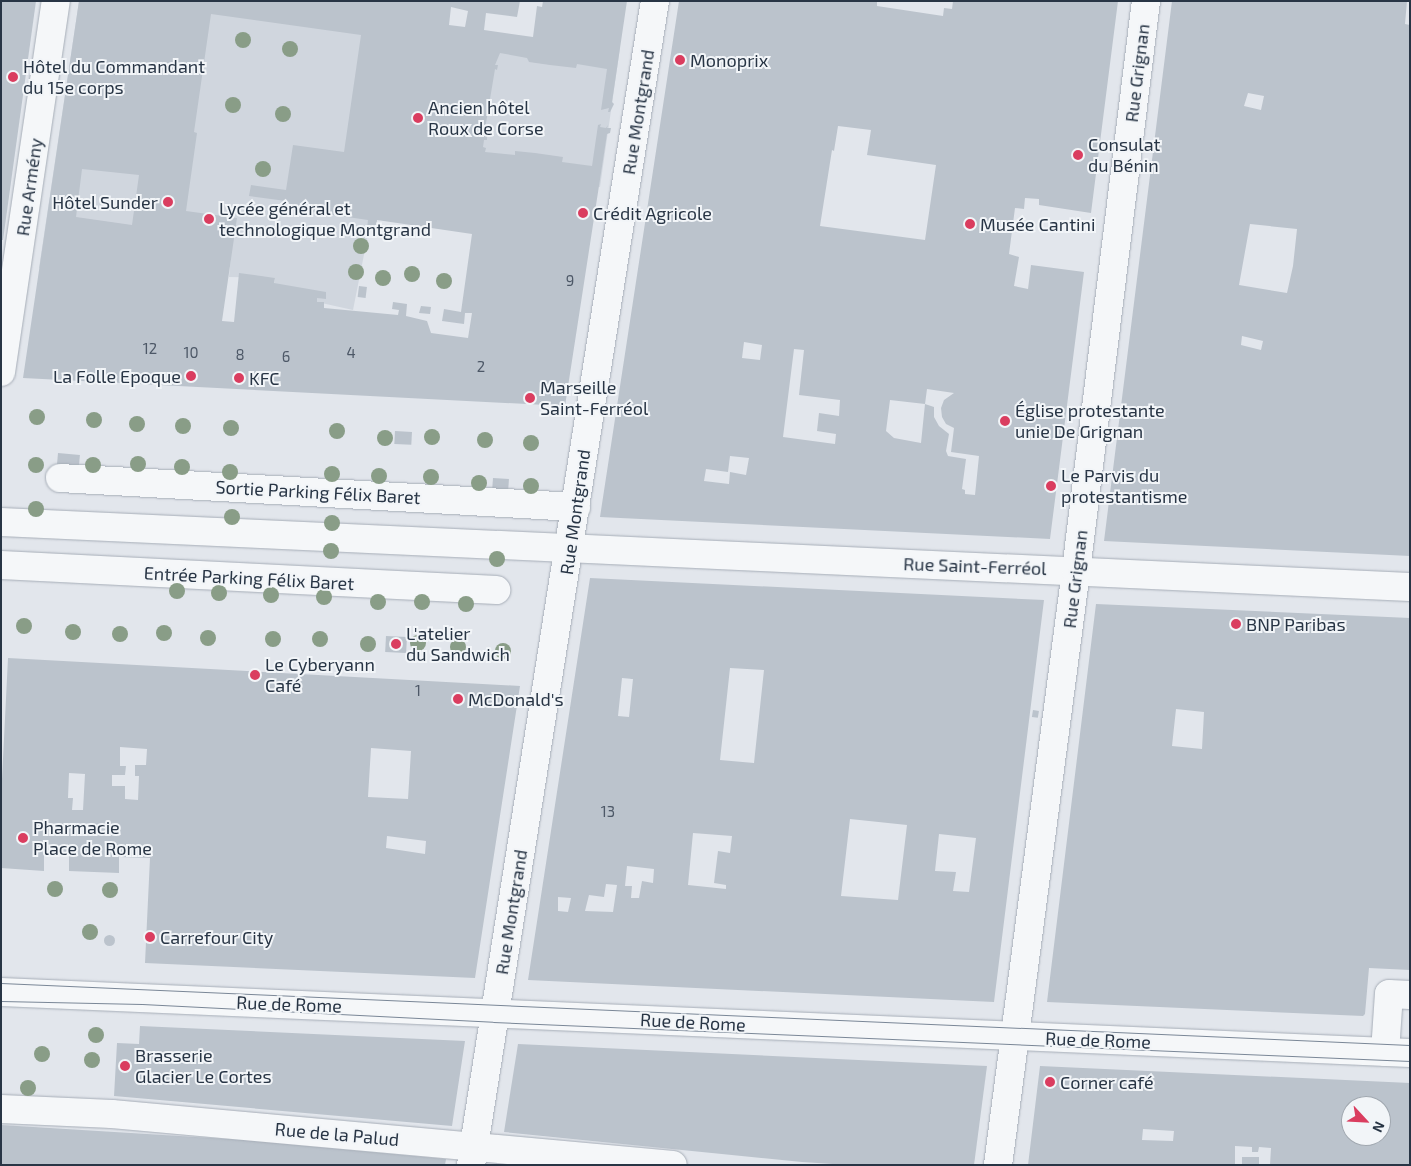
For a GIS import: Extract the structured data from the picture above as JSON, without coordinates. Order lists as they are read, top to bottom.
{
  "streets": {
    "street": [
      "Rue Grignan",
      "Rue Montgrand",
      "Rue Armény",
      "Sortie Parking Félix Baret",
      "Rue Saint-Ferréol",
      "Entrée Parking Félix Baret",
      "Rue de Rome",
      "Rue de la Palud"
    ]
  },
  "crossings": [
    ["Rue Grignan", "Rue Saint-Ferréol"],
    ["Rue Grignan", "Rue de Rome"],
    ["Rue Montgrand", "Sortie Parking Félix Baret"],
    ["Rue Montgrand", "Rue Saint-Ferréol"],
    ["Rue Montgrand", "Rue de Rome"],
    ["Rue Montgrand", "Rue de la Palud"]
  ],
  "places": [
    "Monoprix",
    "Hôtel du Commandant du 15e corps",
    "Ancien hôtel Roux de Corse",
    "Consulat du Bénin",
    "Hôtel Sunder",
    "Crédit Agricole",
    "Lycée général et technologique Montgrand",
    "Musée Cantini",
    "La Folle Epoque",
    "KFC",
    "Marseille Saint-Ferréol",
    "Église protestante unie De Grignan",
    "Le Parvis du protestantisme",
    "BNP Paribas",
    "L'atelier du Sandwich",
    "Le Cyberyann Café",
    "McDonald's",
    "Pharmacie Place de Rome",
    "Carrefour City",
    "Brasserie Glacier Le Cortes",
    "Corner café"
  ],
  "house_numbers": [
    "9",
    "12",
    "10",
    "4",
    "8",
    "6",
    "2",
    "1",
    "13"
  ],
  "north": "bottom right"
}
